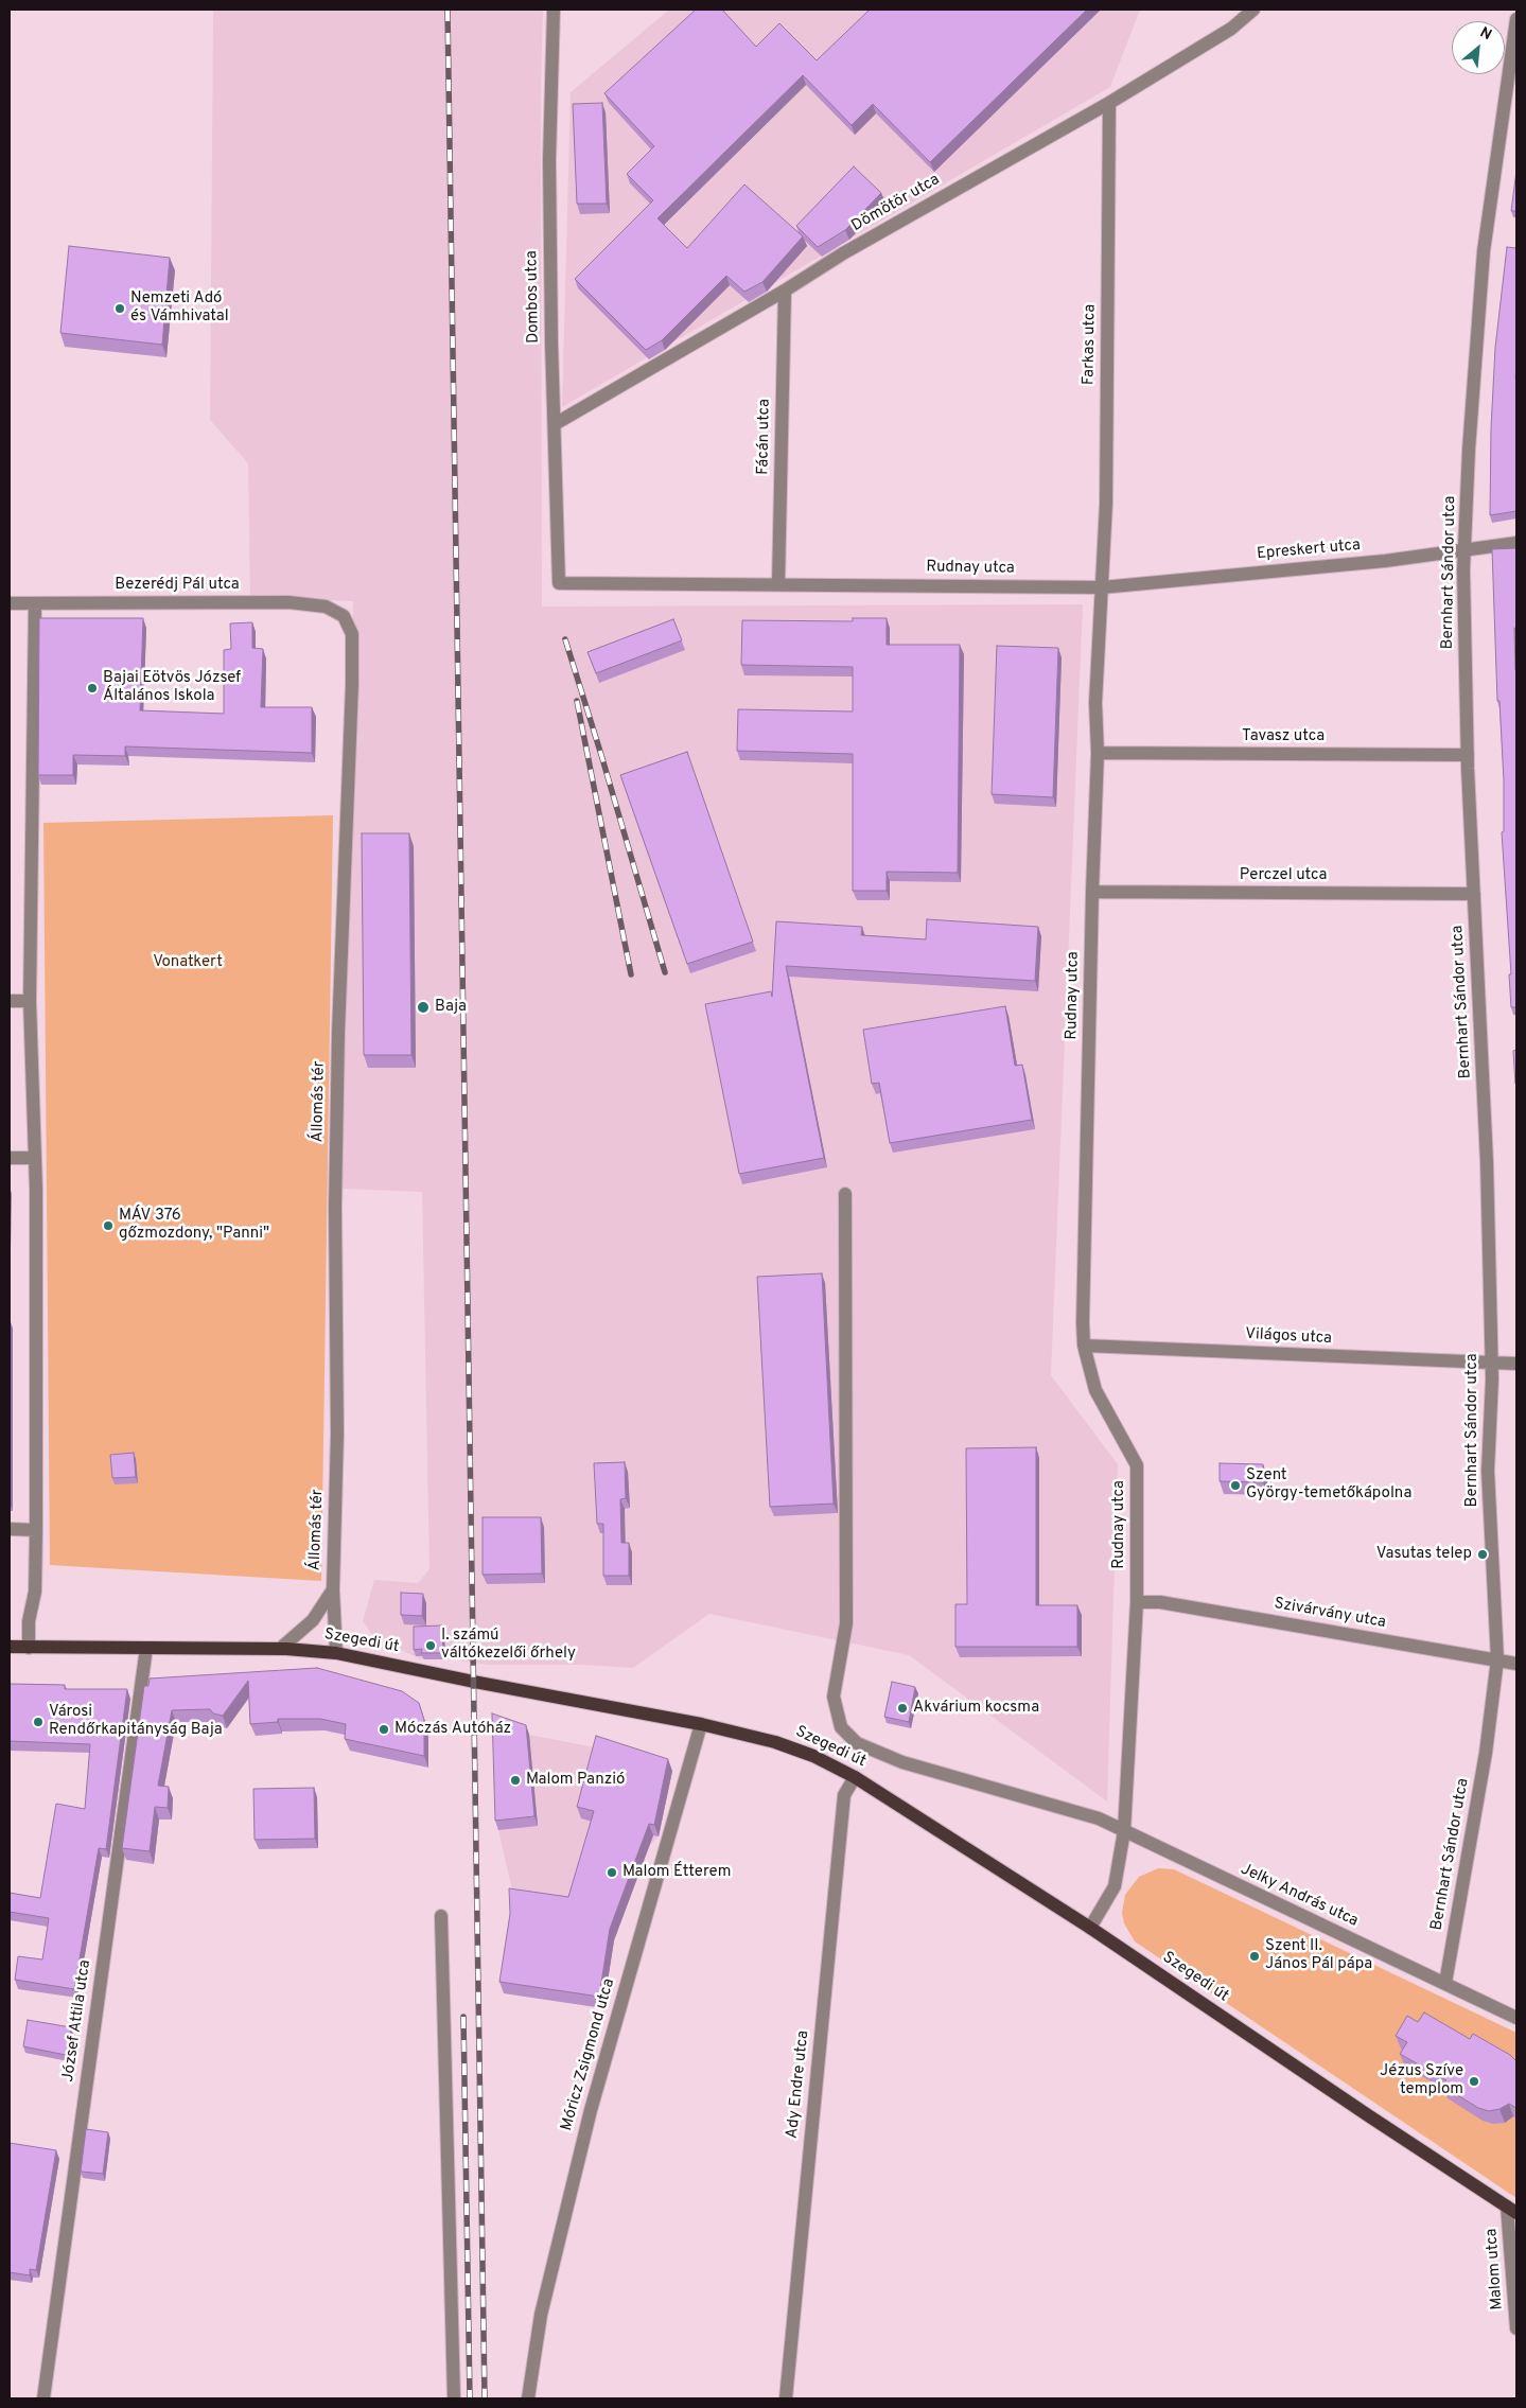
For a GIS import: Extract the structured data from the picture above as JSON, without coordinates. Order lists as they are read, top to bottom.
{
  "streets": {
    "main road": ["Szegedi út"],
    "street": [
      "Dömötör utca",
      "Dombos utca",
      "Farkas utca",
      "Fácán utca",
      "Epreskert utca",
      "Rudnay utca",
      "Bernhart Sándor utca",
      "Bezerédj Pál utca",
      "Tavasz utca",
      "Perczel utca",
      "Állomás tér",
      "Világos utca",
      "Szivárvány utca",
      "Jelky András utca",
      "József Attila utca",
      "Móricz Zsigmond utca",
      "Ady Endre utca",
      "Malom utca"
    ]
  },
  "crossings": [
    ["Dömötör utca", "Dombos utca"],
    ["Dömötör utca", "Farkas utca"],
    ["Dömötör utca", "Fácán utca"],
    ["Dombos utca", "Rudnay utca"],
    ["Farkas utca", "Epreskert utca"],
    ["Farkas utca", "Rudnay utca"],
    ["Fácán utca", "Rudnay utca"],
    ["Epreskert utca", "Rudnay utca"],
    ["Epreskert utca", "Bernhart Sándor utca"],
    ["Rudnay utca", "Tavasz utca"],
    ["Rudnay utca", "Perczel utca"],
    ["Rudnay utca", "Világos utca"],
    ["Rudnay utca", "Szivárvány utca"],
    ["Rudnay utca", "Szegedi út"],
    ["Rudnay utca", "Jelky András utca"],
    ["Bernhart Sándor utca", "Tavasz utca"],
    ["Bernhart Sándor utca", "Perczel utca"],
    ["Bernhart Sándor utca", "Világos utca"],
    ["Bernhart Sándor utca", "Szivárvány utca"],
    ["Bernhart Sándor utca", "Jelky András utca"],
    ["Bezerédj Pál utca", "Állomás tér"],
    ["Állomás tér", "Szegedi út"],
    ["Szegedi út", "József Attila utca"],
    ["Szegedi út", "Móricz Zsigmond utca"],
    ["Szegedi út", "Ady Endre utca"],
    ["Szegedi út", "Malom utca"]
  ],
  "parks": ["Vonatkert"],
  "places": [
    "Nemzeti Adó és Vámhivatal",
    "Bajai Eötvös József Általános Iskola",
    "Baja",
    "MÁV 376 gőzmozdony, \"Panni\"",
    "Szent György-temetőkápolna",
    "Vasutas telep",
    "I. számú váltókezelői őrhely",
    "Akvárium kocsma",
    "Városi Rendőrkapitányság Baja",
    "Móczás Autóház",
    "Malom Panzió",
    "Malom Étterem",
    "Szent II. János Pál pápa",
    "Jézus Szíve templom"
  ],
  "north": "top right"
}
